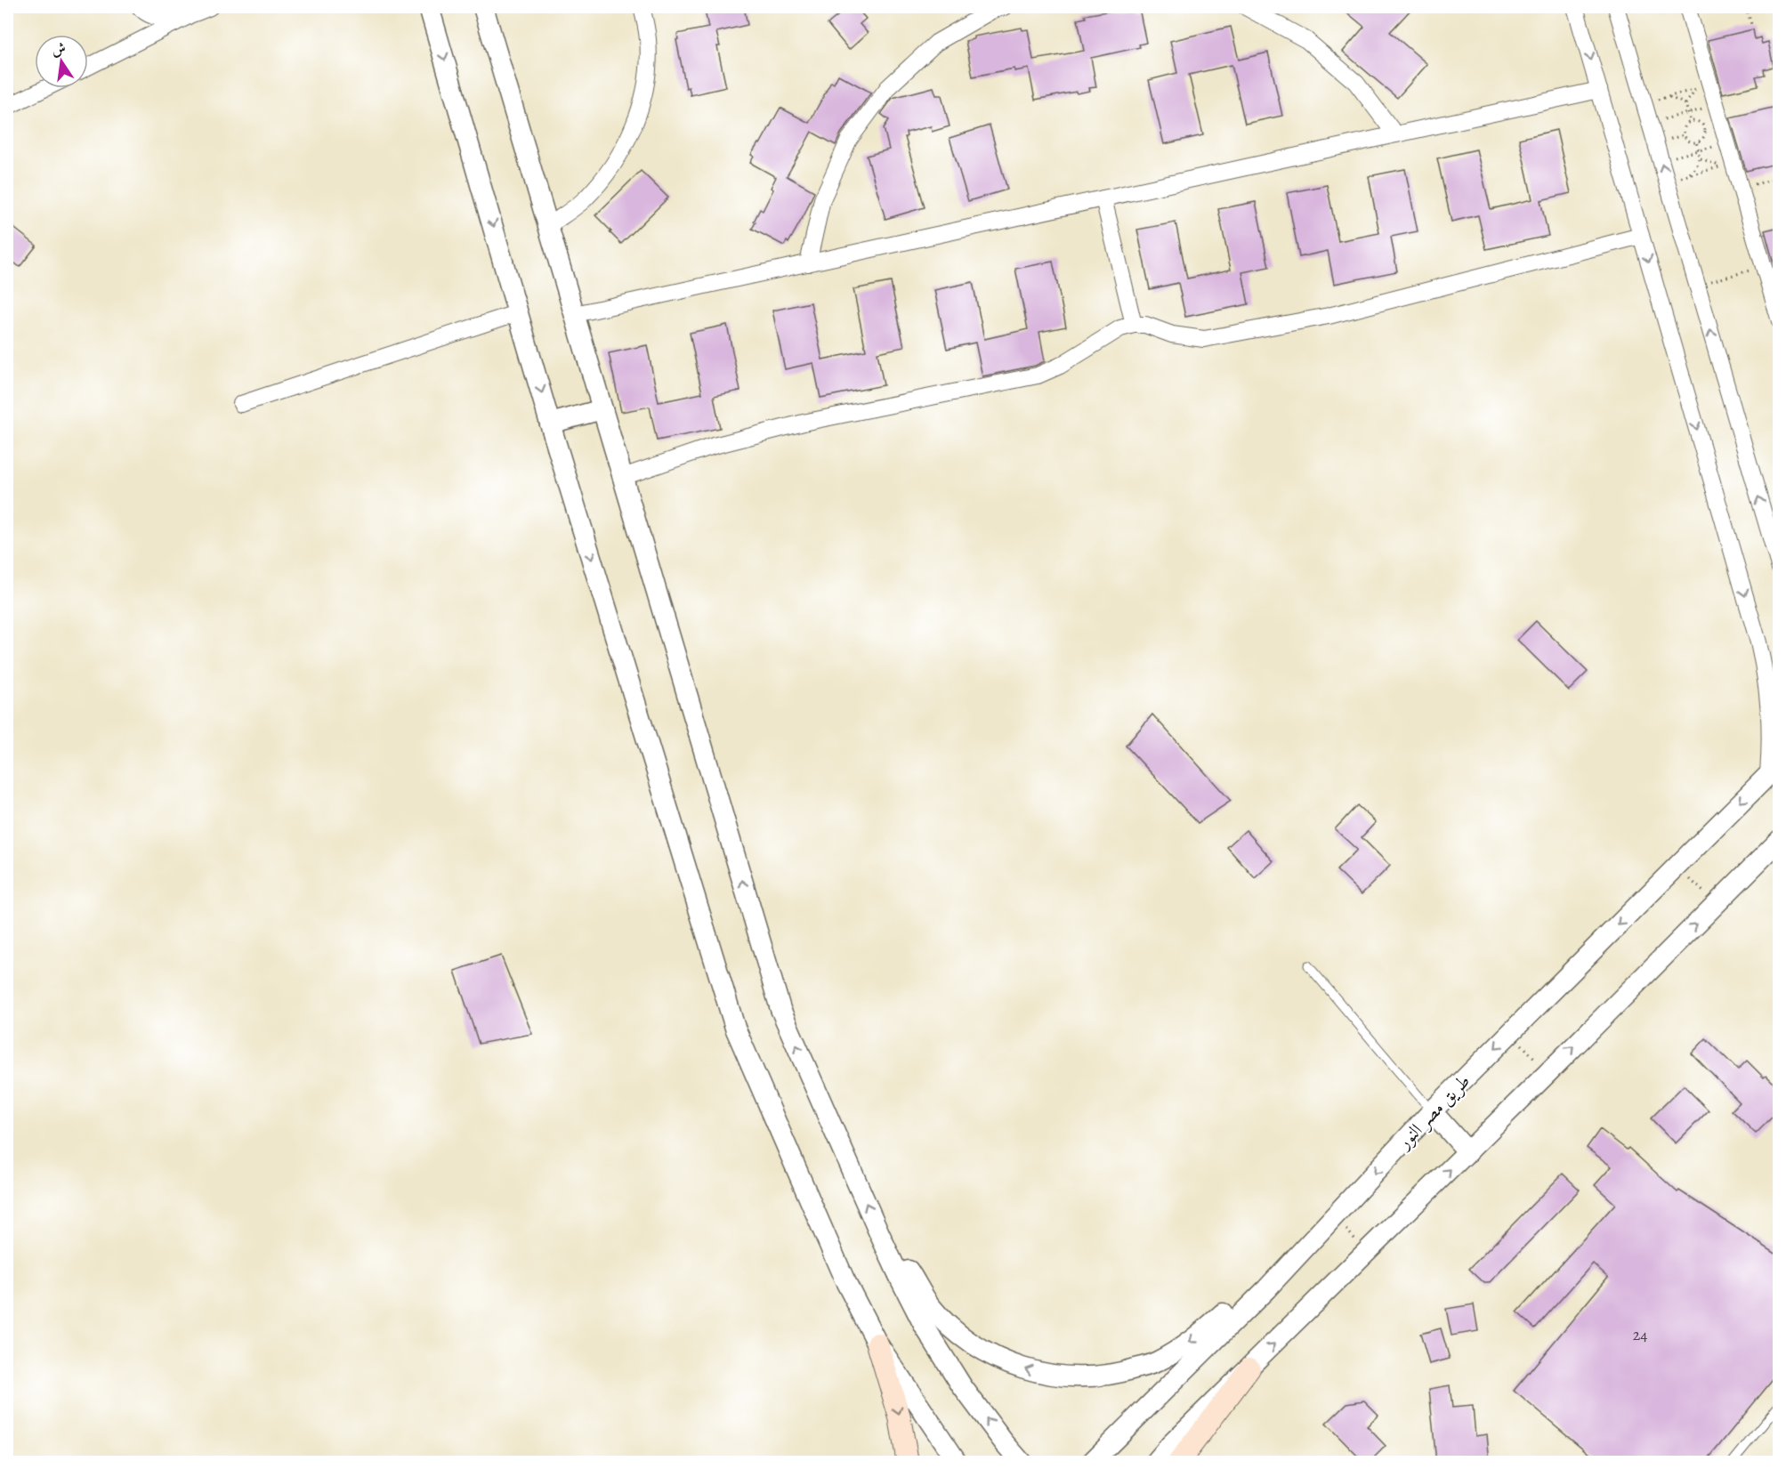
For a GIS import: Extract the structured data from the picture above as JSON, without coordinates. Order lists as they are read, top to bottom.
{
  "streets": {
    "street": ["طريق مصر النور"]
  },
  "house_numbers": ["24"],
  "north": "top"
}
